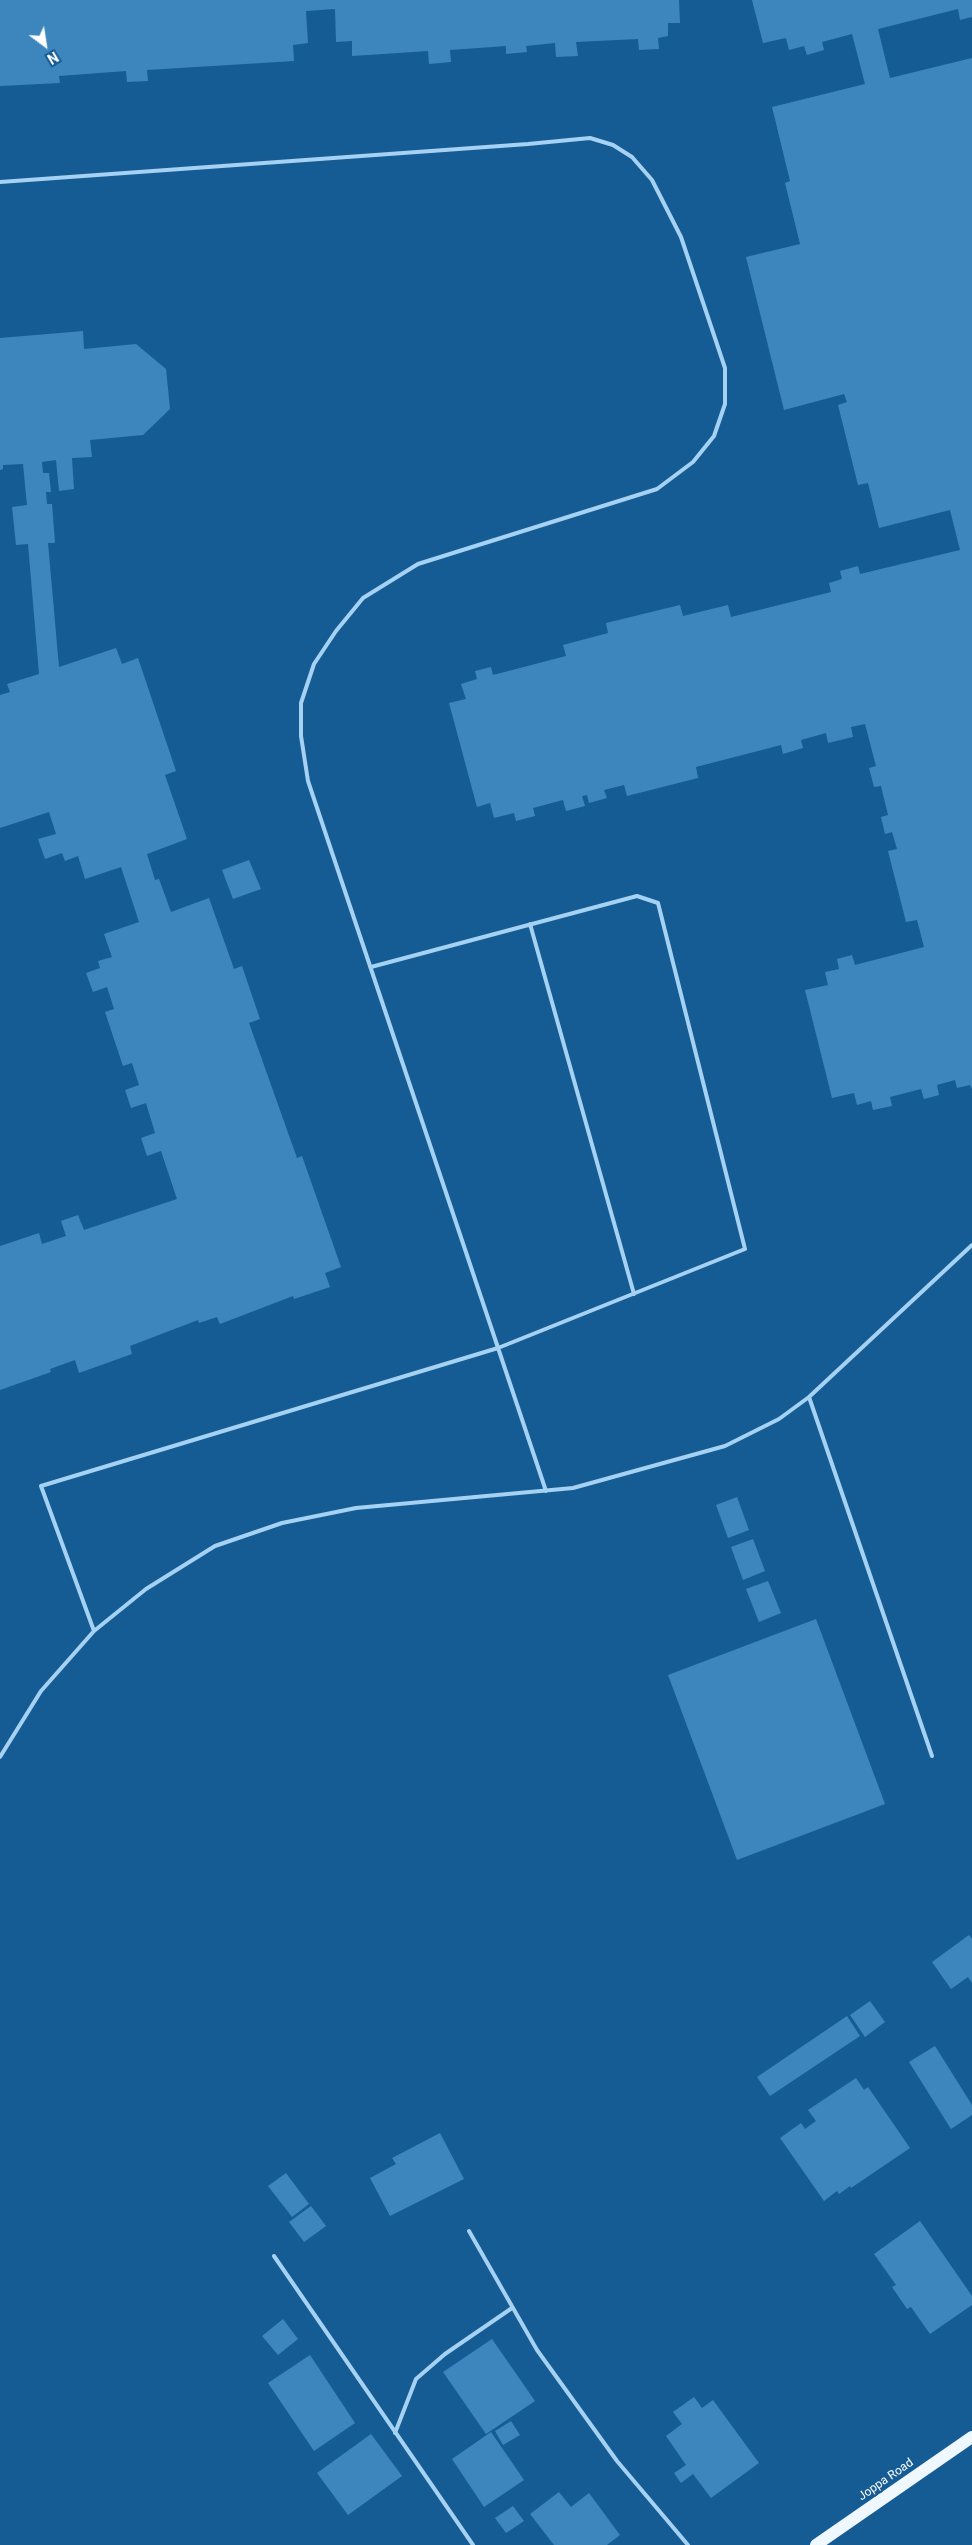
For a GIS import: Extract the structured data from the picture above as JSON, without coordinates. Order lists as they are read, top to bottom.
{
  "streets": {
    "main road": ["Joppa Road"]
  },
  "north": "bottom right"
}
